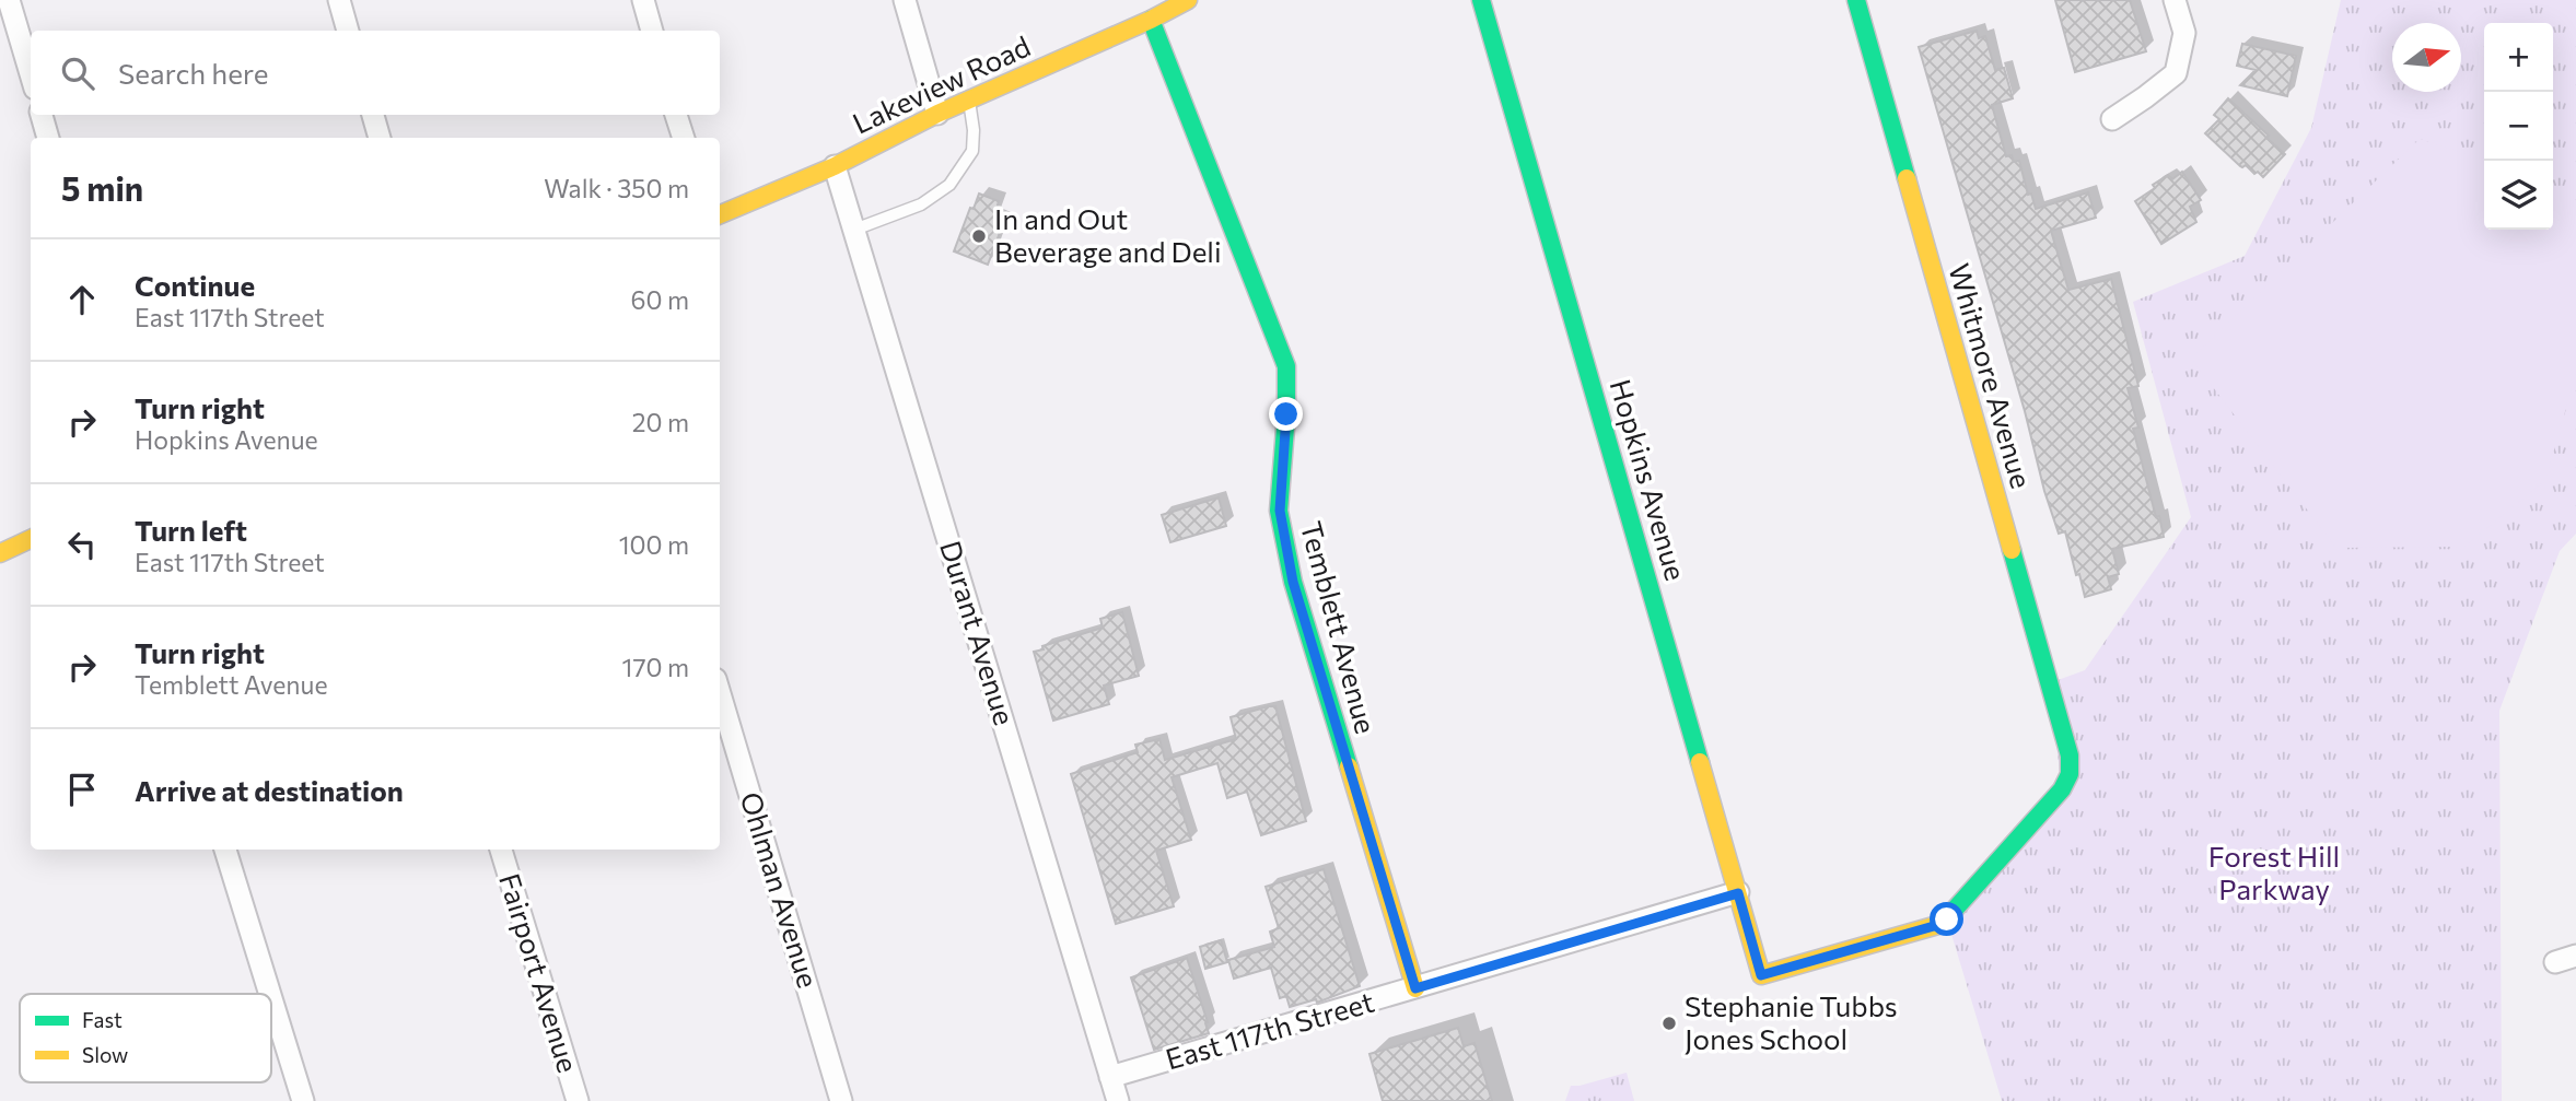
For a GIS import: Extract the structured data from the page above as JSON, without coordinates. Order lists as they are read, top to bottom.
{
  "streets": {
    "street": [
      "Lakeview Road",
      "Whitmore Avenue",
      "Hopkins Avenue",
      "Temblett Avenue",
      "Durant Avenue",
      "Ohlman Avenue",
      "Fairport Avenue",
      "East 117th Street"
    ]
  },
  "crossings": [
    ["Lakeview Road", "Temblett Avenue"],
    ["Lakeview Road", "Durant Avenue"],
    ["Whitmore Avenue", "Hopkins Avenue"],
    ["Hopkins Avenue", "East 117th Street"],
    ["Temblett Avenue", "East 117th Street"],
    ["Durant Avenue", "East 117th Street"]
  ],
  "parks": ["Forest Hill Parkway"],
  "places": ["In and Out Beverage and Deli", "Stephanie Tubbs Jones School"],
  "legend": ["Fast", "Slow"],
  "north": "right",
  "page": {
    "map_buttons": ["+", "−"],
    "search": "Search here",
    "heading": ["5 min", "Walk · 350 m"],
    "list": [
      ["Continue", "East 117th Street", "60 m"],
      ["Turn right", "Hopkins Avenue", "20 m"],
      ["Turn left", "East 117th Street", "100 m"],
      ["Turn right", "Temblett Avenue", "170 m"],
      "Arrive at destination"
    ]
  }
}
